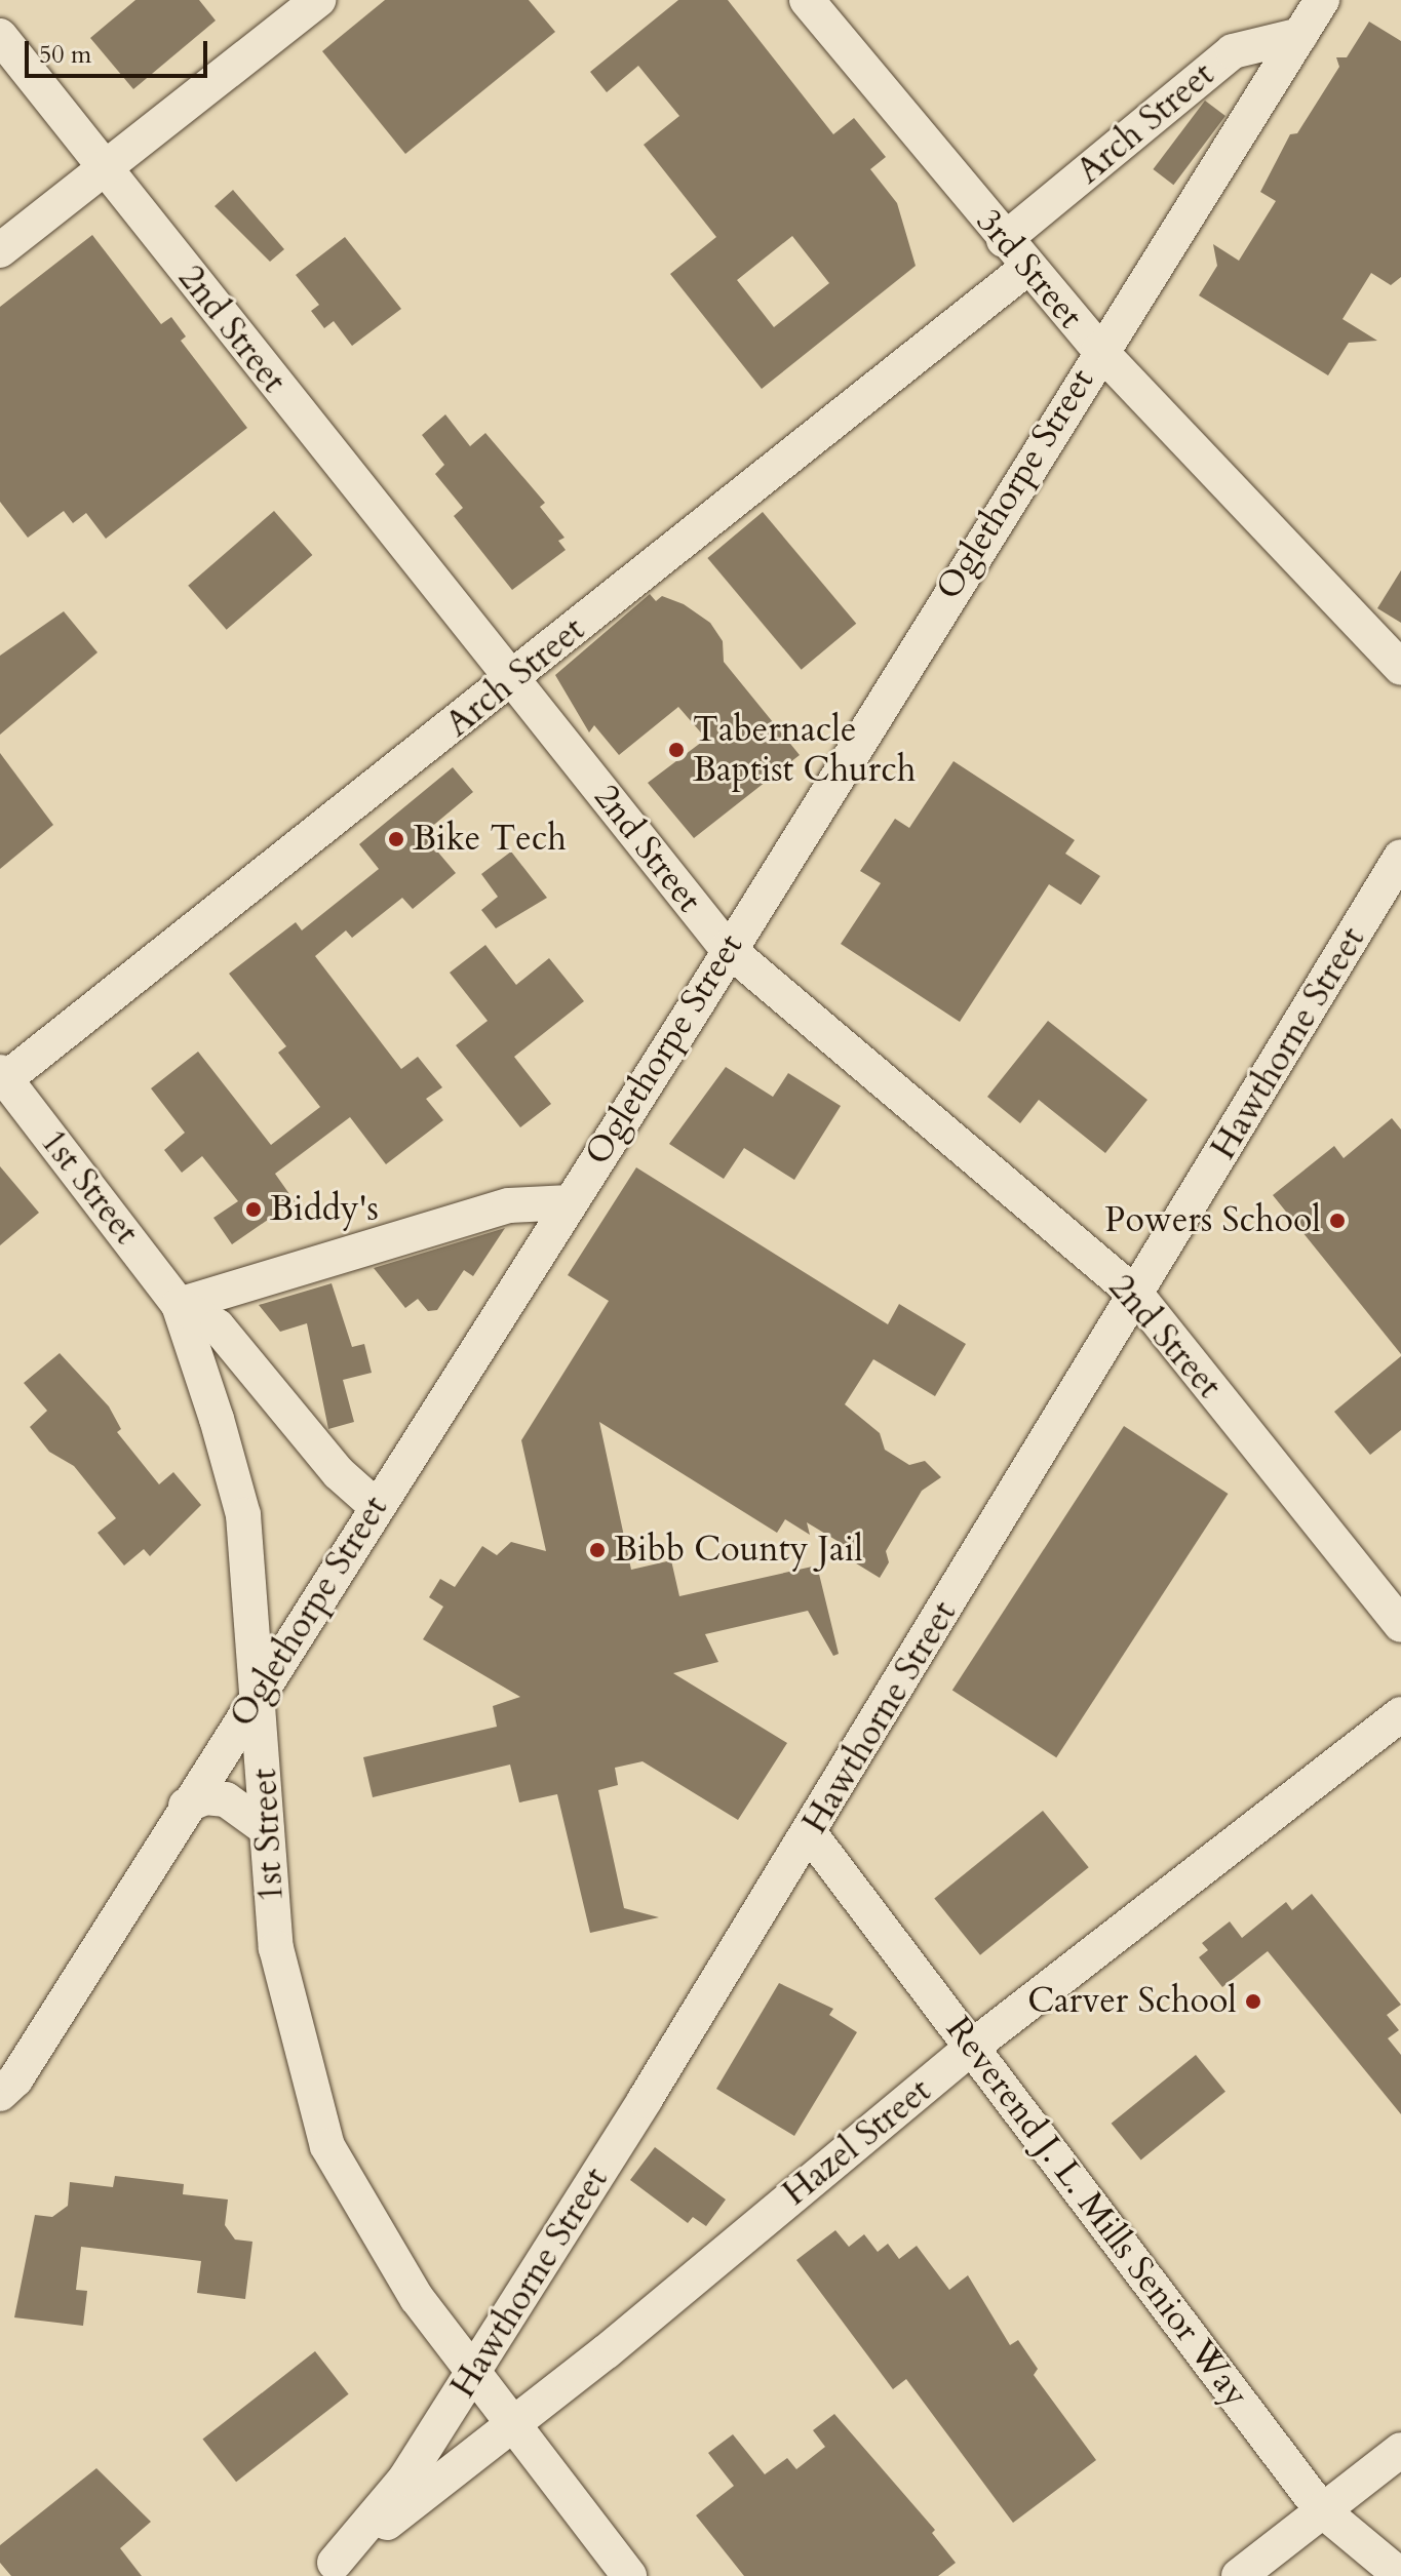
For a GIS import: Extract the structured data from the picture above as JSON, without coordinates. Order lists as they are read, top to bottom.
{
  "streets": {
    "street": [
      "Arch Street",
      "3rd Street",
      "2nd Street",
      "Oglethorpe Street",
      "Hawthorne Street",
      "1st Street",
      "Hazel Street",
      "Reverend J. L. Mills Senior Way"
    ]
  },
  "crossings": [
    ["Arch Street", "3rd Street"],
    ["Arch Street", "2nd Street"],
    ["Arch Street", "Oglethorpe Street"],
    ["Arch Street", "1st Street"],
    ["3rd Street", "Oglethorpe Street"],
    ["2nd Street", "Oglethorpe Street"],
    ["2nd Street", "Hawthorne Street"],
    ["Oglethorpe Street", "1st Street"],
    ["Hawthorne Street", "1st Street"],
    ["Hawthorne Street", "Hazel Street"],
    ["Hawthorne Street", "Reverend J. L. Mills Senior Way"],
    ["1st Street", "Hazel Street"],
    ["Hazel Street", "Reverend J. L. Mills Senior Way"]
  ],
  "places": [
    "Tabernacle Baptist Church",
    "Bike Tech",
    "Biddy's",
    "Powers School",
    "Bibb County Jail",
    "Carver School"
  ],
  "scale_bar": "50 m"
}
